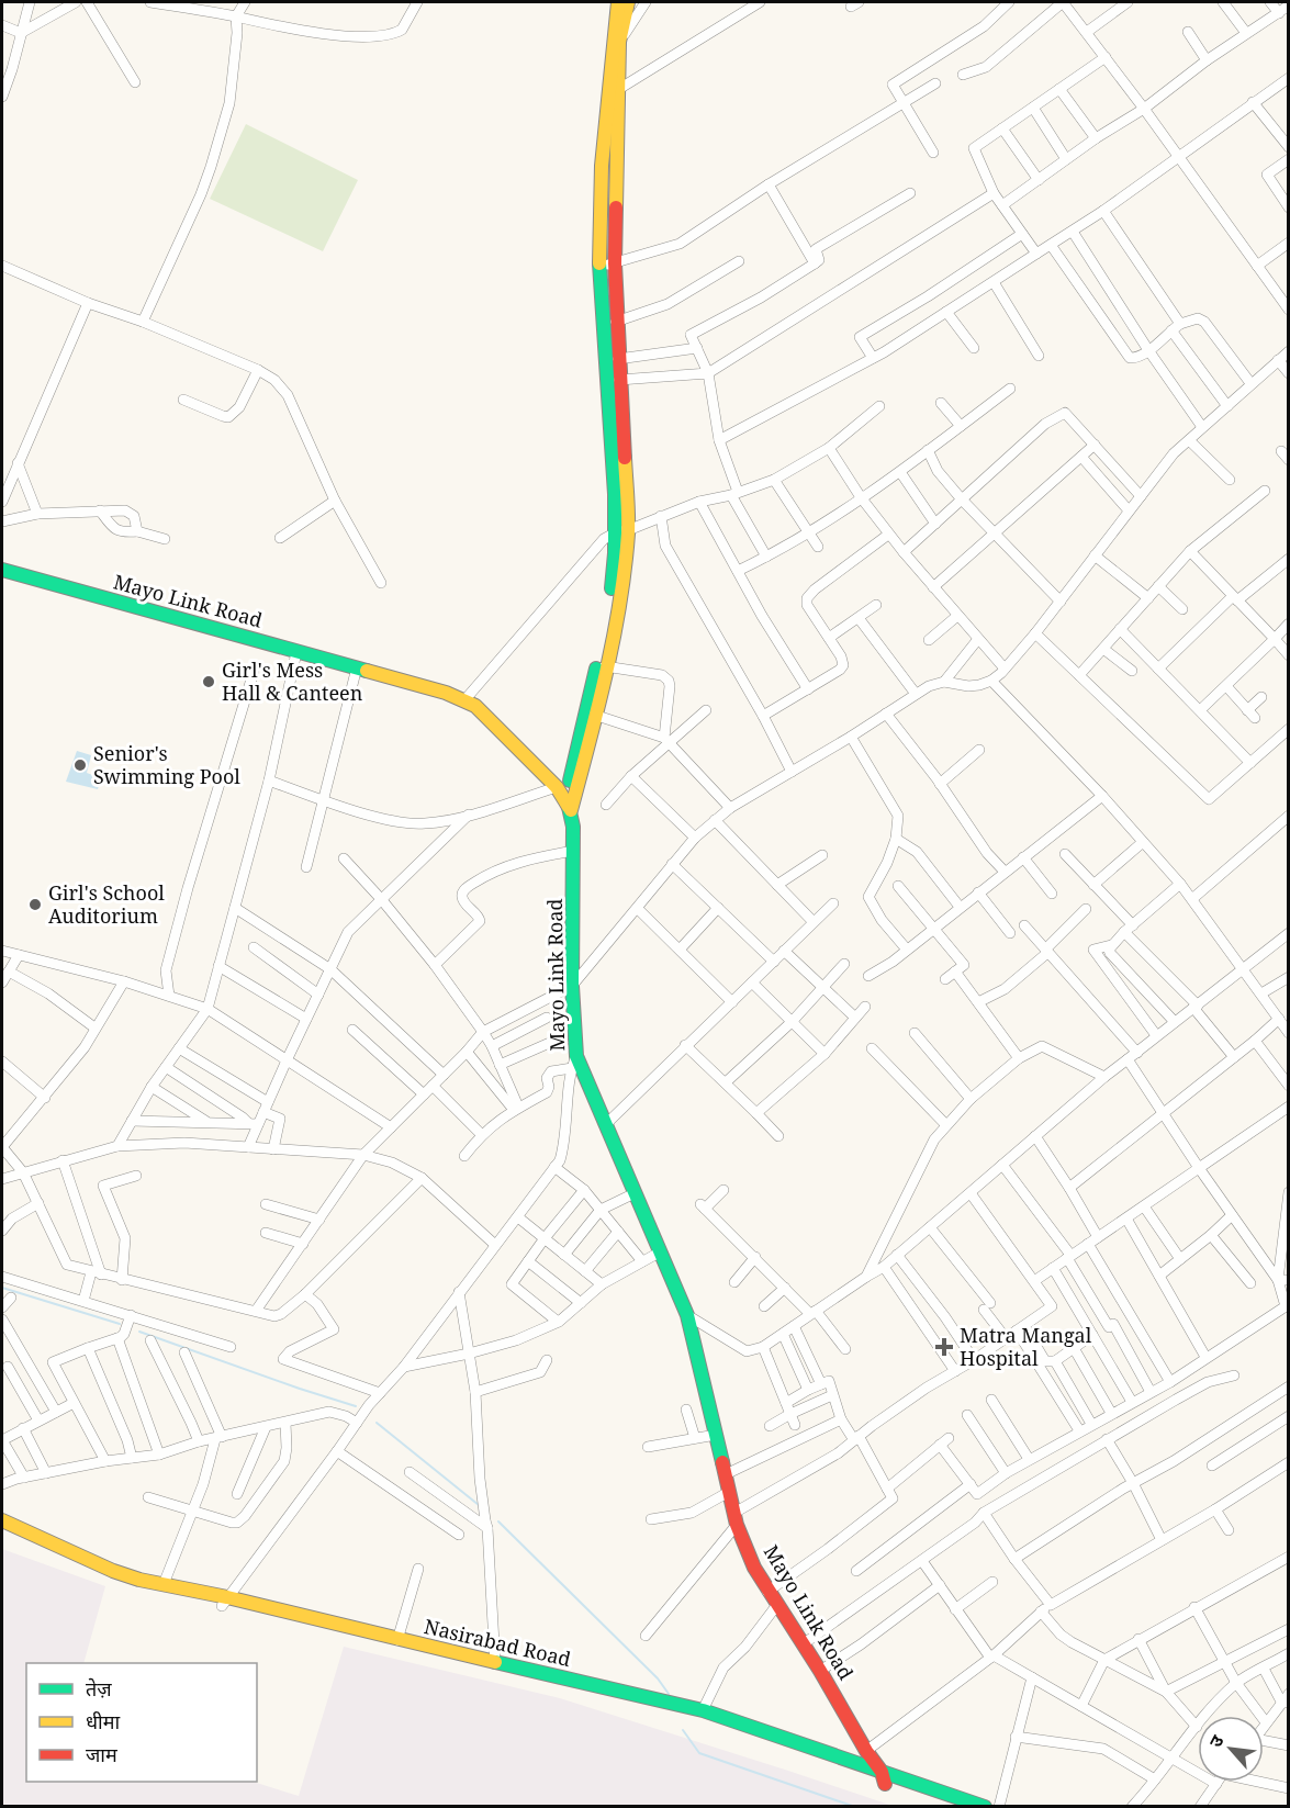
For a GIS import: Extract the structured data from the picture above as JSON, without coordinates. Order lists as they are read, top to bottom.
{
  "streets": {
    "main road": ["Mayo Link Road", "Nasirabad Road"]
  },
  "crossings": [
    ["Mayo Link Road", "Nasirabad Road"]
  ],
  "places": {
    "other": ["Girl's Mess Hall & Canteen", "Senior's Swimming Pool", "Girl's School Auditorium"],
    "health": ["Matra Mangal Hospital"]
  },
  "legend": ["तेज़", "धीमा", "जाम"],
  "north": "top left"
}
